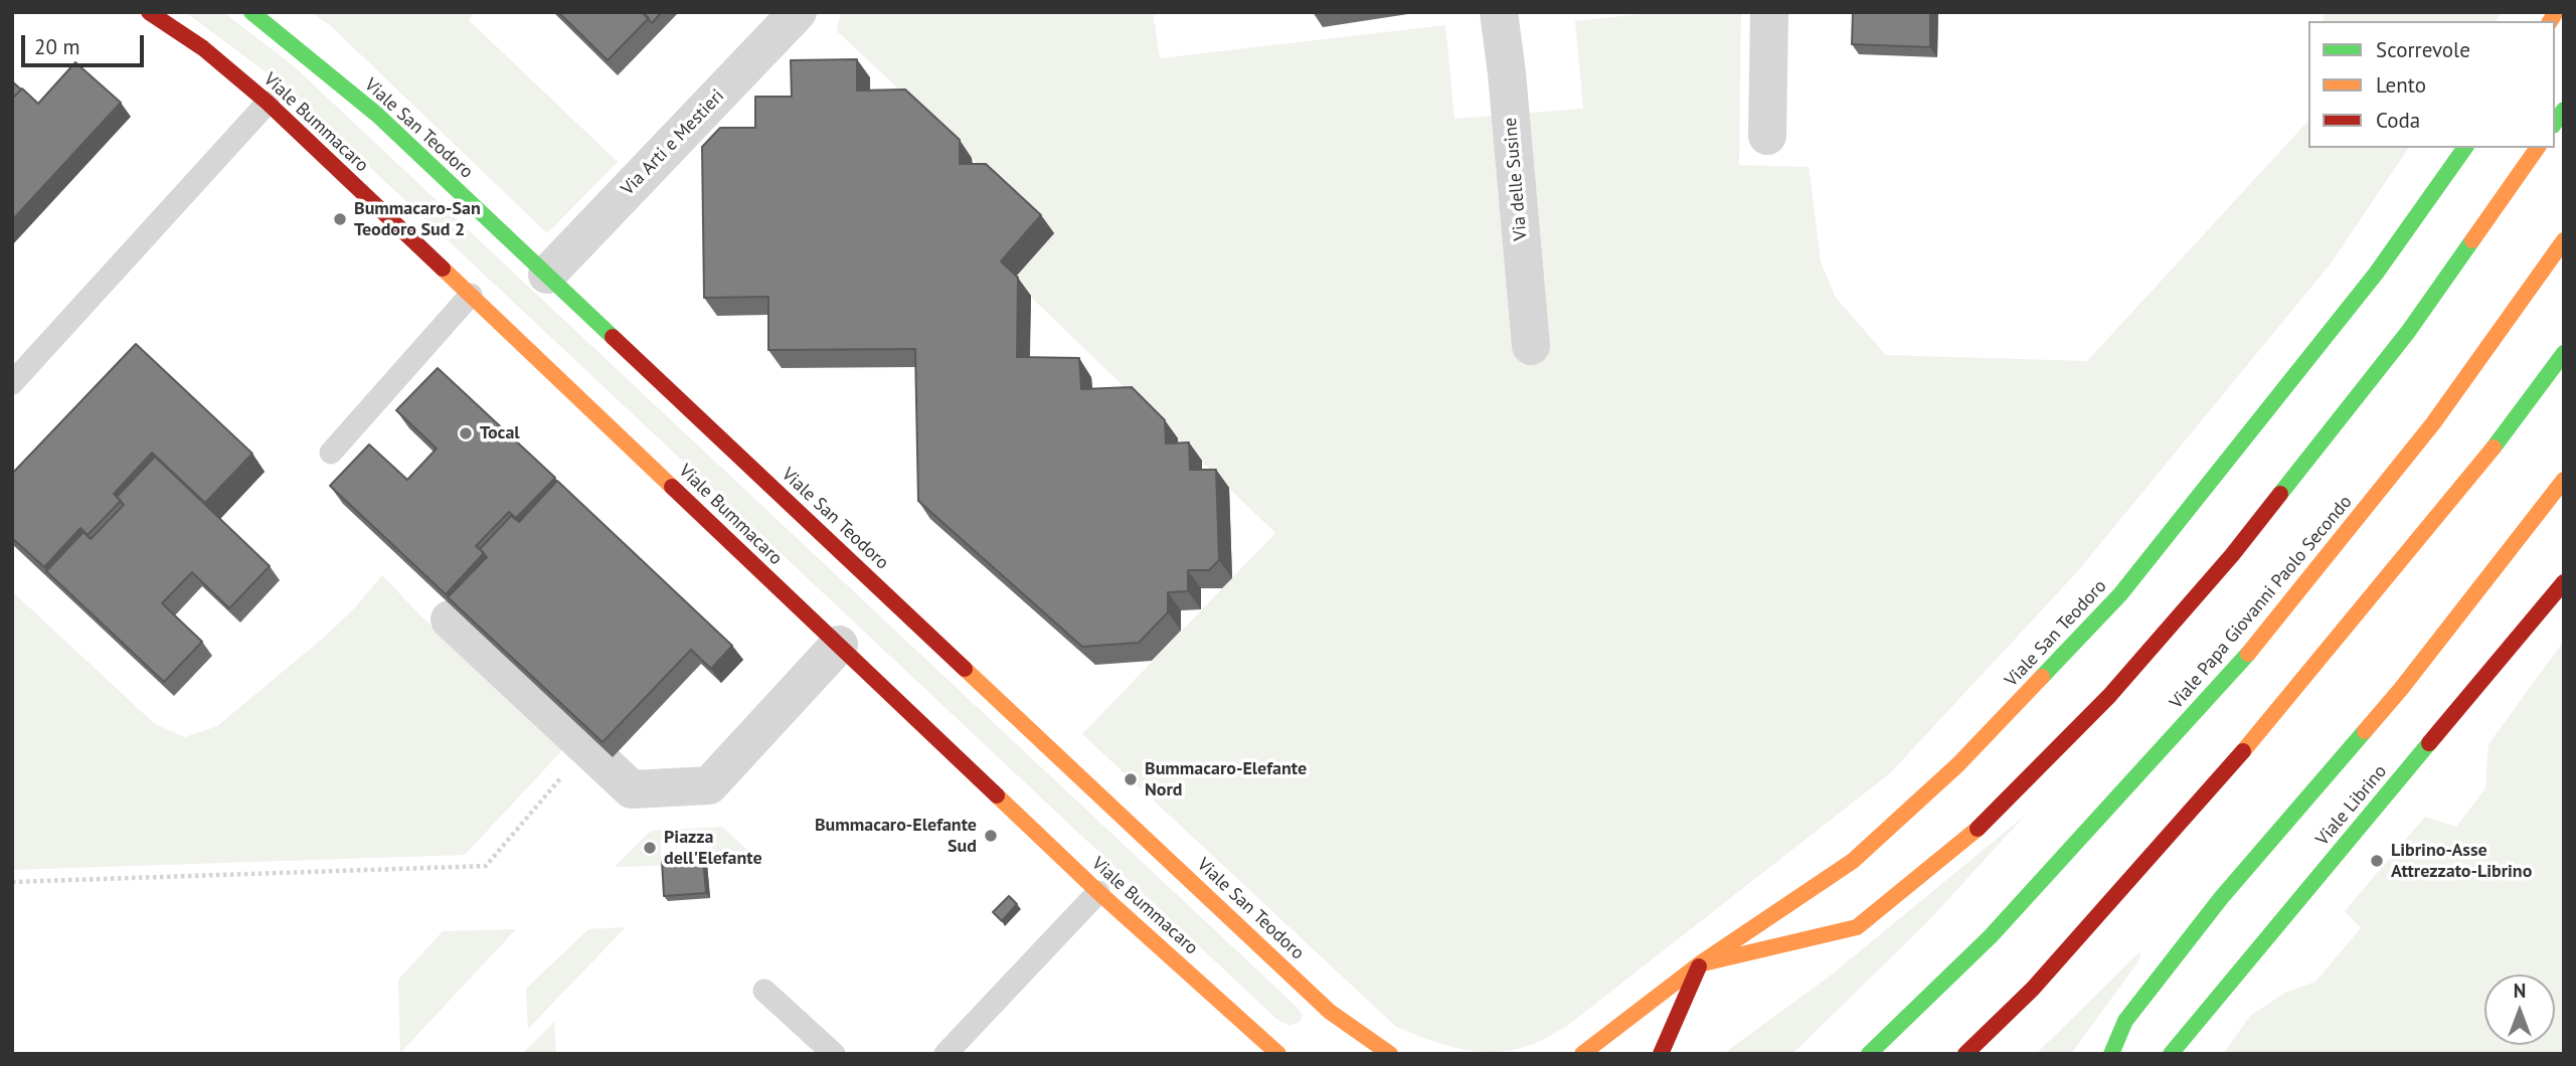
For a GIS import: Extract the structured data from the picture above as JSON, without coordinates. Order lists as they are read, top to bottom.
{
  "streets": {
    "main road": [
      "Viale Bummacaro",
      "Viale San Teodoro",
      "Viale Papa Giovanni Paolo Secondo",
      "Viale Librino"
    ],
    "street": ["Via Arti e Mestieri", "Via delle Susine"]
  },
  "crossings": [
    ["Viale San Teodoro", "Via Arti e Mestieri"]
  ],
  "places": [
    "Bummacaro-San Teodoro Sud 2",
    "Tocal",
    "Bummacaro-Elefante Nord",
    "Bummacaro-Elefante Sud",
    "Piazza dell'Elefante",
    "Librino-Asse Attrezzato-Librino"
  ],
  "legend": ["Scorrevole", "Lento", "Coda"],
  "scale_bar": "20 m",
  "north": "top"
}
